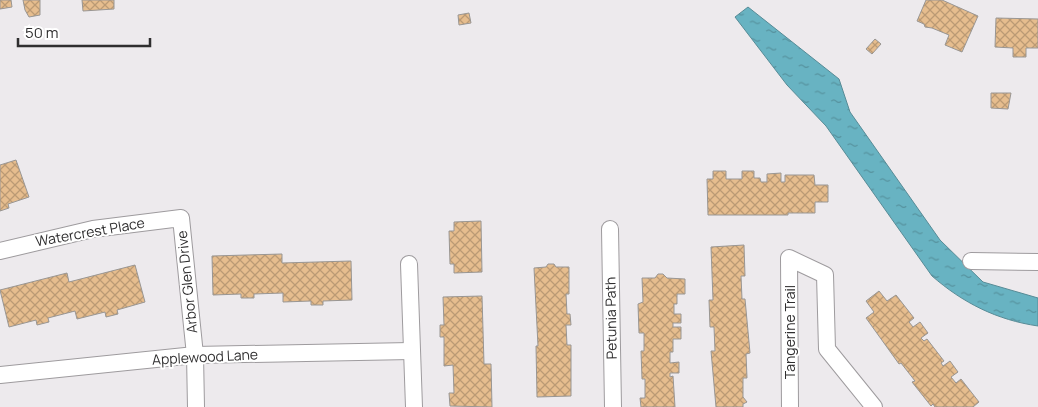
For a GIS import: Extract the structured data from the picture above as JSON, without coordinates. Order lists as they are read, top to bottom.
{
  "streets": {
    "street": [
      "Watercrest Place",
      "Arbor Glen Drive",
      "Petunia Path",
      "Tangerine Trail",
      "Applewood Lane"
    ]
  },
  "crossings": [
    ["Watercrest Place", "Arbor Glen Drive"],
    ["Arbor Glen Drive", "Applewood Lane"]
  ],
  "scale_bar": "50 m"
}
